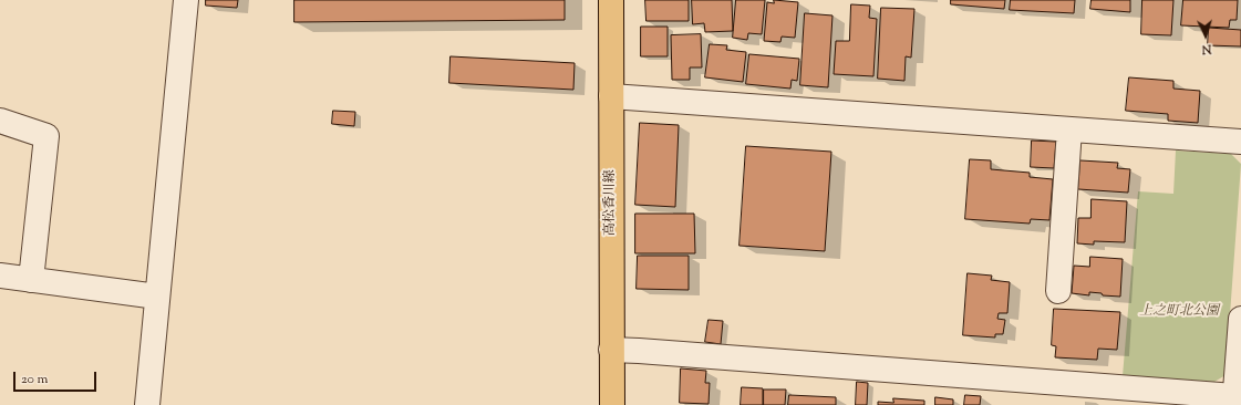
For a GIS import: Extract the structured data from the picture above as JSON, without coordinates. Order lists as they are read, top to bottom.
{
  "streets": {
    "main road": ["高松香川線"]
  },
  "parks": ["上之町北公園"],
  "scale_bar": "20 m",
  "north": "bottom"
}
